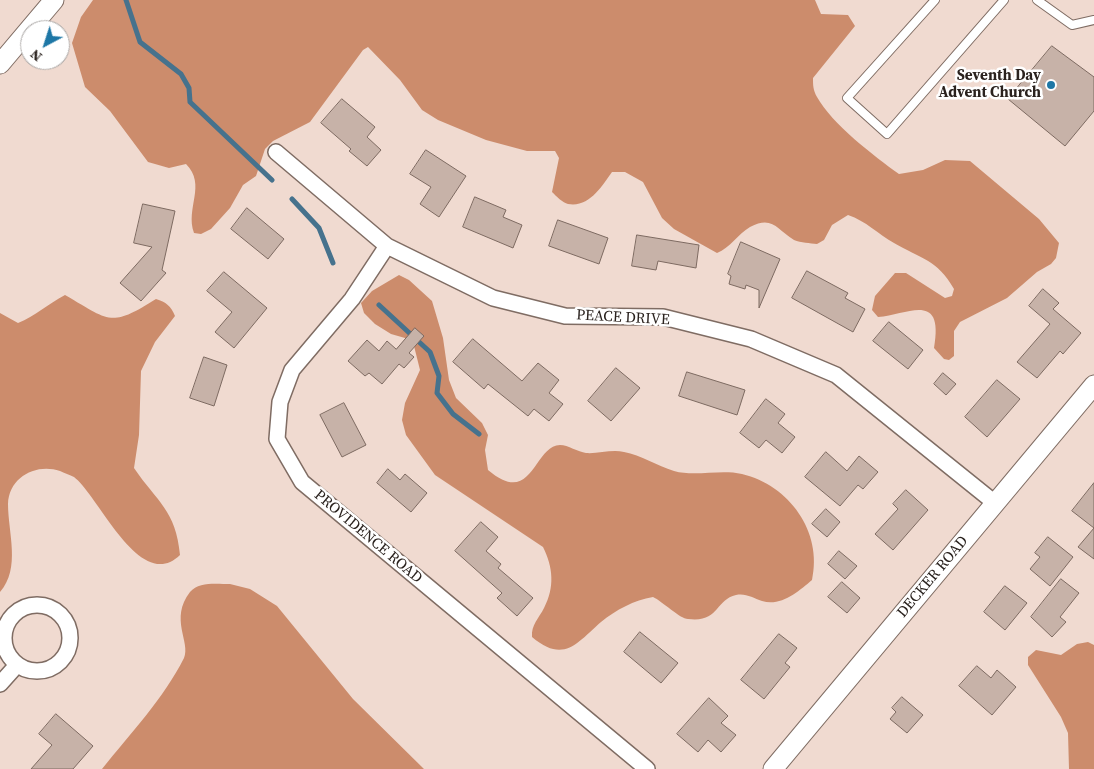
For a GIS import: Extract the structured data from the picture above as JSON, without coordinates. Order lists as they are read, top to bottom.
{
  "streets": {
    "street": ["PEACE DRIVE", "PROVIDENCE ROAD", "DECKER ROAD"]
  },
  "crossings": [
    ["PEACE DRIVE", "PROVIDENCE ROAD"],
    ["PEACE DRIVE", "DECKER ROAD"]
  ],
  "places": ["Seventh Day Advent Church"],
  "north": "bottom left"
}
